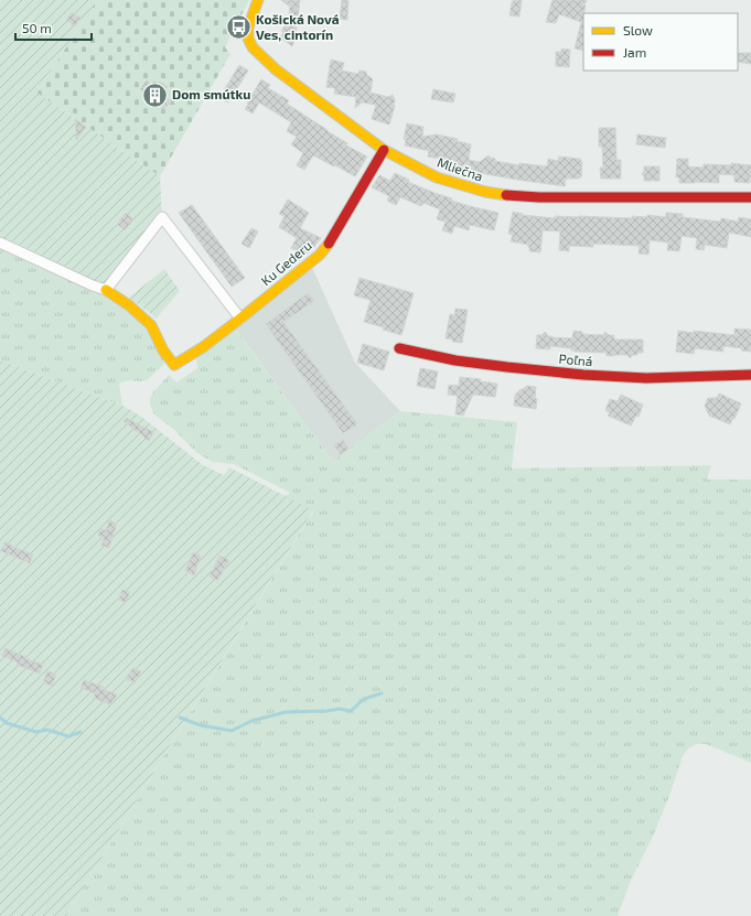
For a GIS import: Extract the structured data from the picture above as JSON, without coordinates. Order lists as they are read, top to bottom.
{
  "streets": {
    "street": ["Mliečna", "Ku Gederu", "Poľná"]
  },
  "crossings": [
    ["Mliečna", "Ku Gederu"]
  ],
  "places": {
    "bus stop": ["Košická Nová Ves, cintorín"],
    "building": ["Dom smútku"]
  },
  "legend": ["Slow", "Jam"],
  "scale_bar": "50 m"
}
